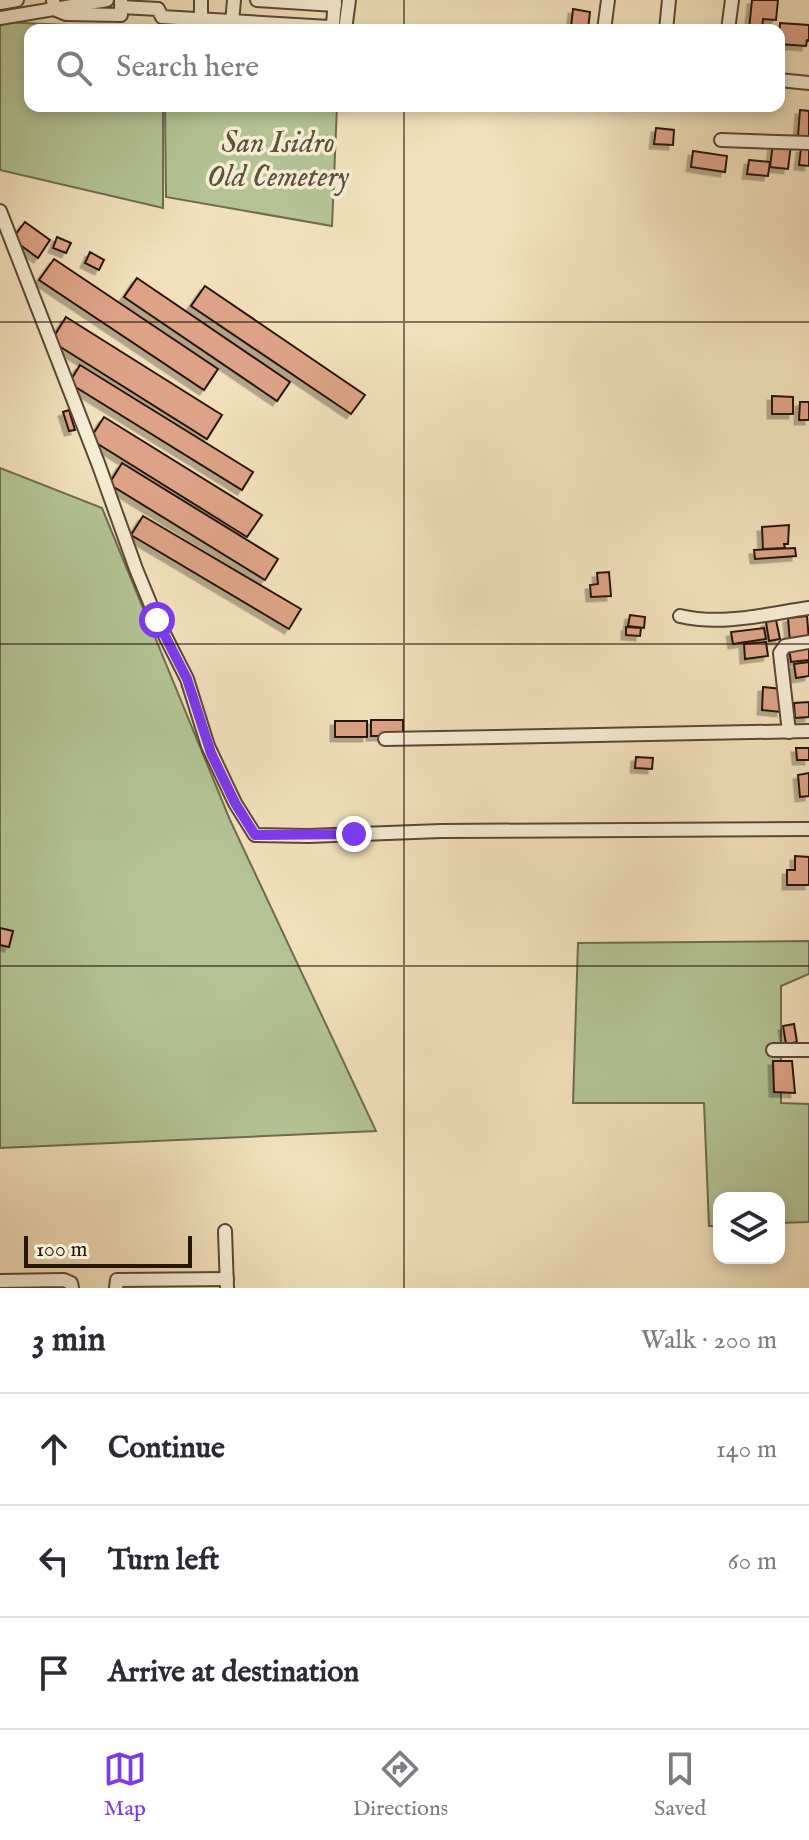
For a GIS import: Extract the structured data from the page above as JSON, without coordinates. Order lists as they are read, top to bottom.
{
  "parks": ["San Isidro Old Cemetery"],
  "scale_bar": "100 m",
  "page": {
    "search": "Search here",
    "scale": "100 m",
    "heading": ["3 min", "Walk · 200 m"],
    "list": [
      ["Continue", "140 m"],
      ["Turn left", "60 m"],
      "Arrive at destination"
    ],
    "nav": ["Map", "Directions", "Saved"]
  }
}
